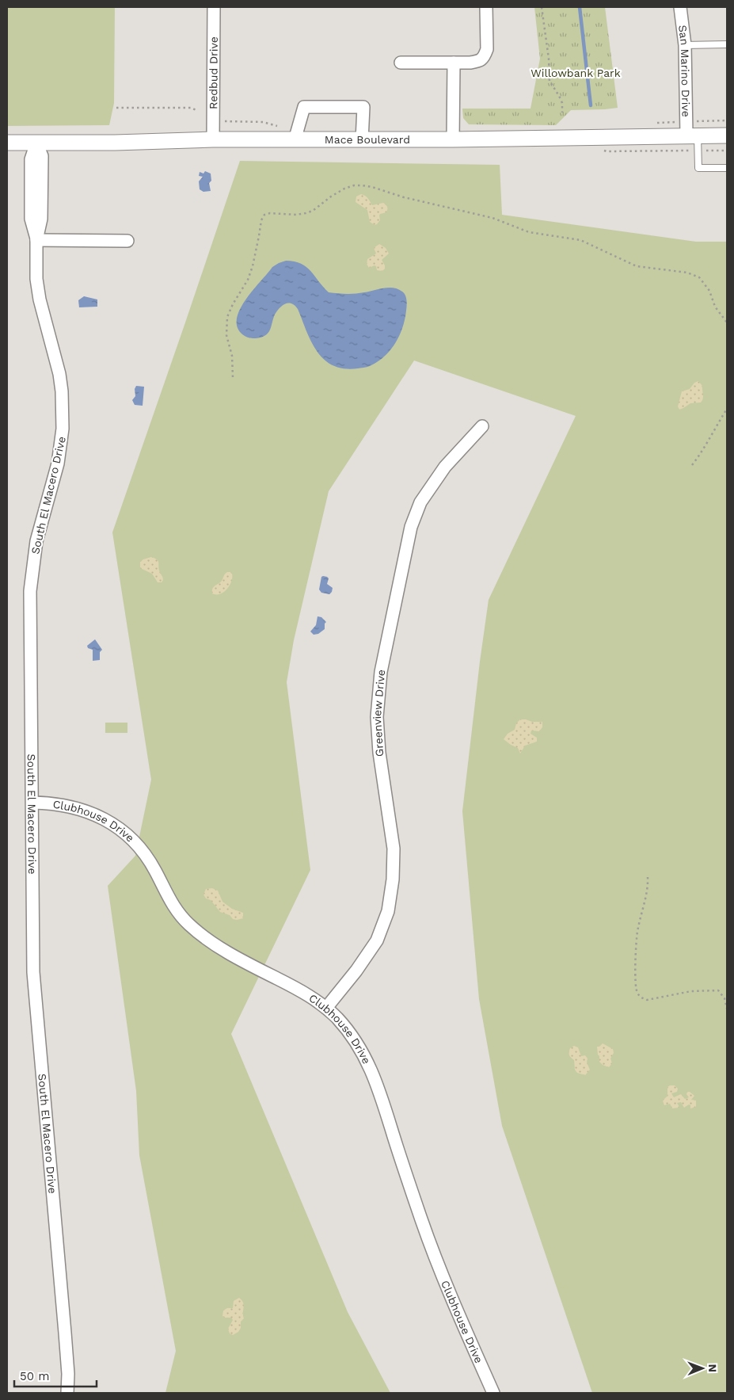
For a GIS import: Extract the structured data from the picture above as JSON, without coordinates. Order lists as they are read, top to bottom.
{
  "streets": {
    "street": [
      "San Marino Drive",
      "Redbud Drive",
      "Mace Boulevard",
      "South El Macero Drive",
      "Greenview Drive",
      "Clubhouse Drive"
    ]
  },
  "crossings": [
    ["San Marino Drive", "Mace Boulevard"],
    ["Redbud Drive", "Mace Boulevard"],
    ["Mace Boulevard", "South El Macero Drive"],
    ["South El Macero Drive", "Clubhouse Drive"],
    ["Greenview Drive", "Clubhouse Drive"]
  ],
  "parks": ["Willowbank Park"],
  "scale_bar": "50 m",
  "north": "right"
}
